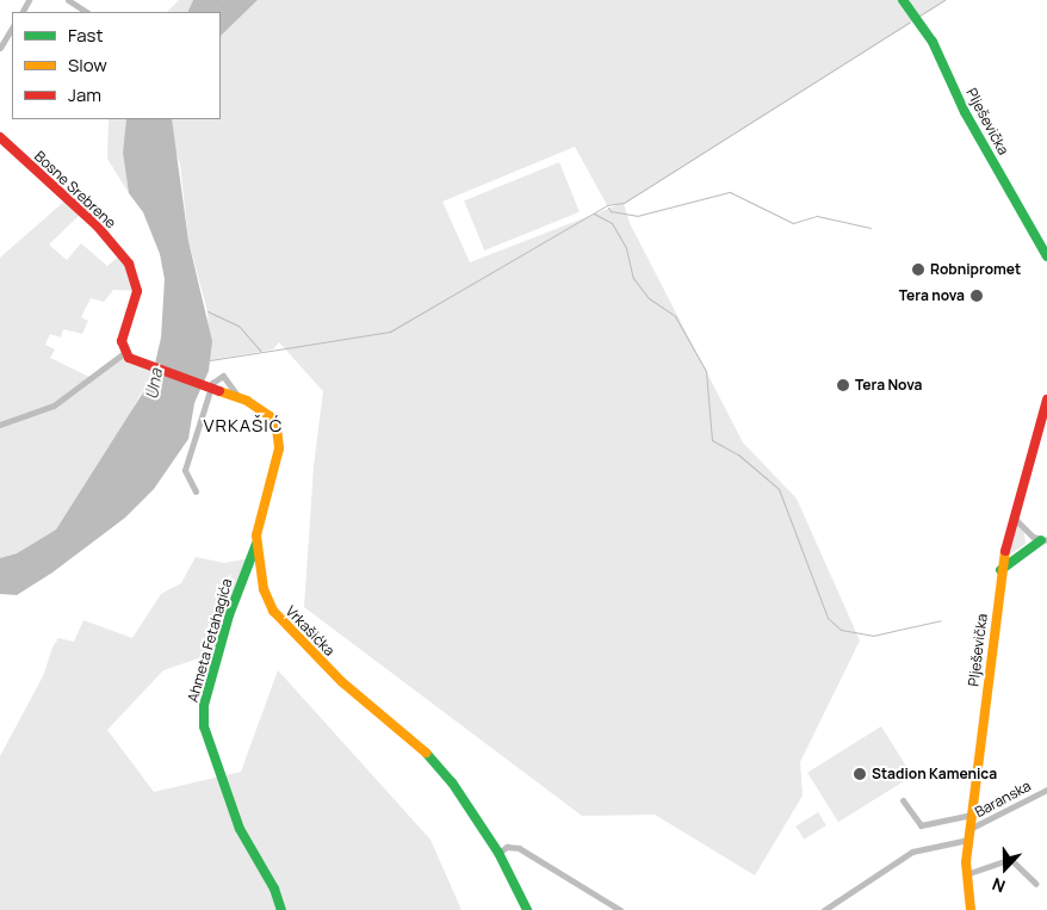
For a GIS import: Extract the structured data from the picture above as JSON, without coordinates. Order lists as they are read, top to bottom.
{
  "streets": {
    "street": [
      "Plješevička",
      "Bosne Srebrene",
      "Vrkašićka",
      "Ahmeta Fetahagića",
      "Baranska"
    ]
  },
  "crossings": [
    ["Plješevička", "Baranska"],
    ["Bosne Srebrene", "Vrkašićka"],
    ["Vrkašićka", "Ahmeta Fetahagića"]
  ],
  "districts": ["VRKAŠIĆ"],
  "water": ["Una"],
  "places": [
    "Robnipromet",
    "Tera nova",
    "Tera Nova",
    "Stadion Kamenica"
  ],
  "legend": ["Fast", "Slow", "Jam"],
  "north": "bottom"
}
